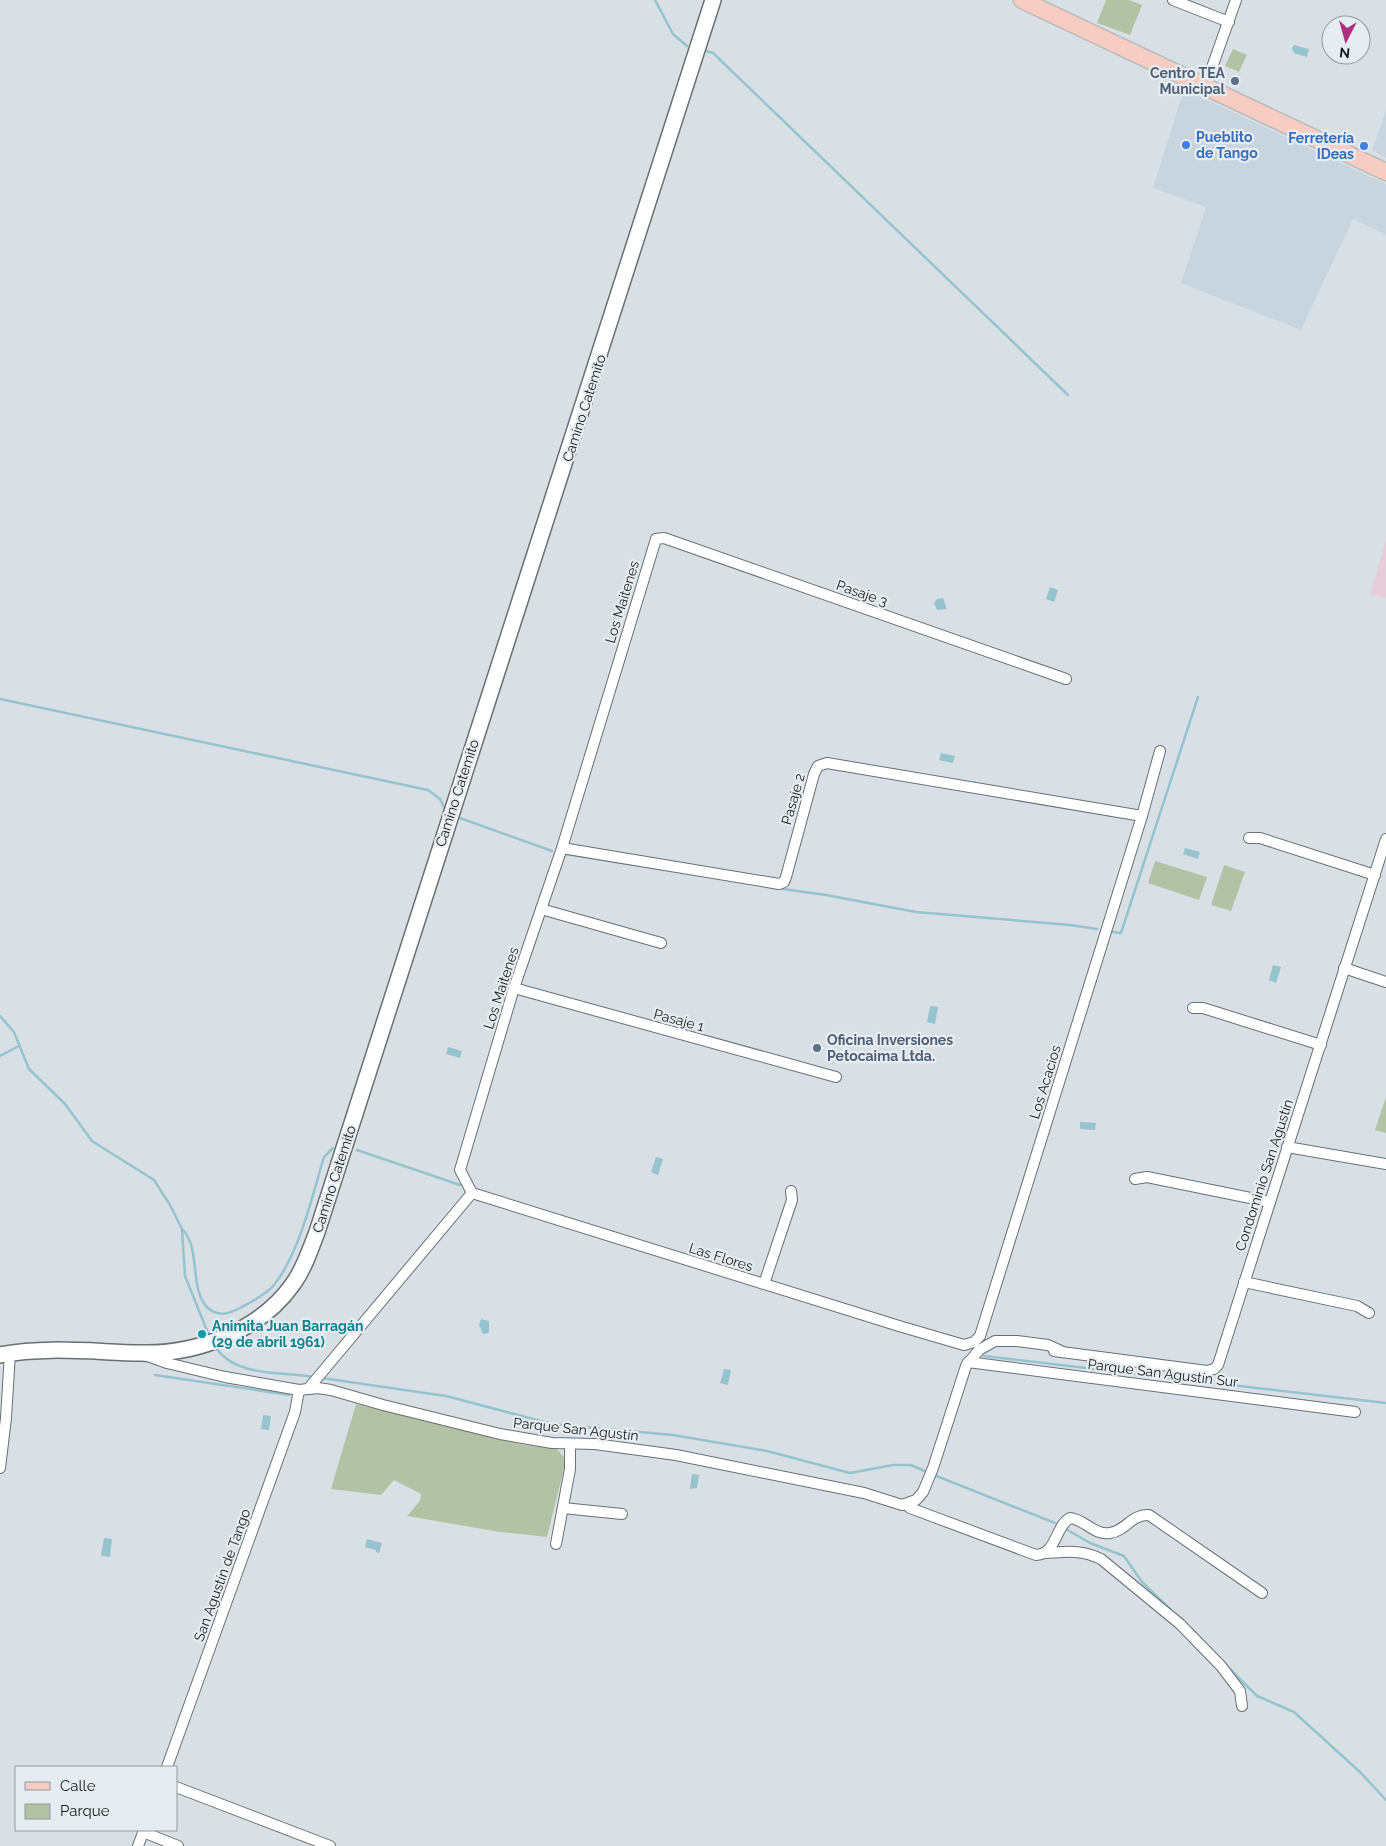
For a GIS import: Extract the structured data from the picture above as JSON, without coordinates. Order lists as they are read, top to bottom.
{
  "streets": {
    "main road": ["Camino Catemito"],
    "street": [
      "Pasaje 3",
      "Los Maitenes",
      "Pasaje 2",
      "Pasaje 1",
      "Los Acacios",
      "Condominio San Agustín",
      "Las Flores",
      "Parque San Agustín Sur",
      "Parque San Agustín",
      "San Agustín de Tango"
    ]
  },
  "crossings": [
    ["Camino Catemito", "Parque San Agustín"],
    ["Pasaje 3", "Los Maitenes"],
    ["Los Maitenes", "Pasaje 2"],
    ["Los Maitenes", "Pasaje 1"],
    ["Los Maitenes", "Las Flores"],
    ["Pasaje 2", "Los Acacios"],
    ["Los Acacios", "Las Flores"],
    ["Condominio San Agustín", "Parque San Agustín Sur"],
    ["Parque San Agustín", "San Agustín de Tango"]
  ],
  "places": [
    "Centro TEA Municipal",
    "Pueblito de Tango",
    "Ferretería IDeas",
    "Oficina Inversiones Petocaima Ltda.",
    "Animita Juan Barragán (29 de abril 1961)"
  ],
  "legend": ["Calle", "Parque"],
  "north": "bottom"
}
